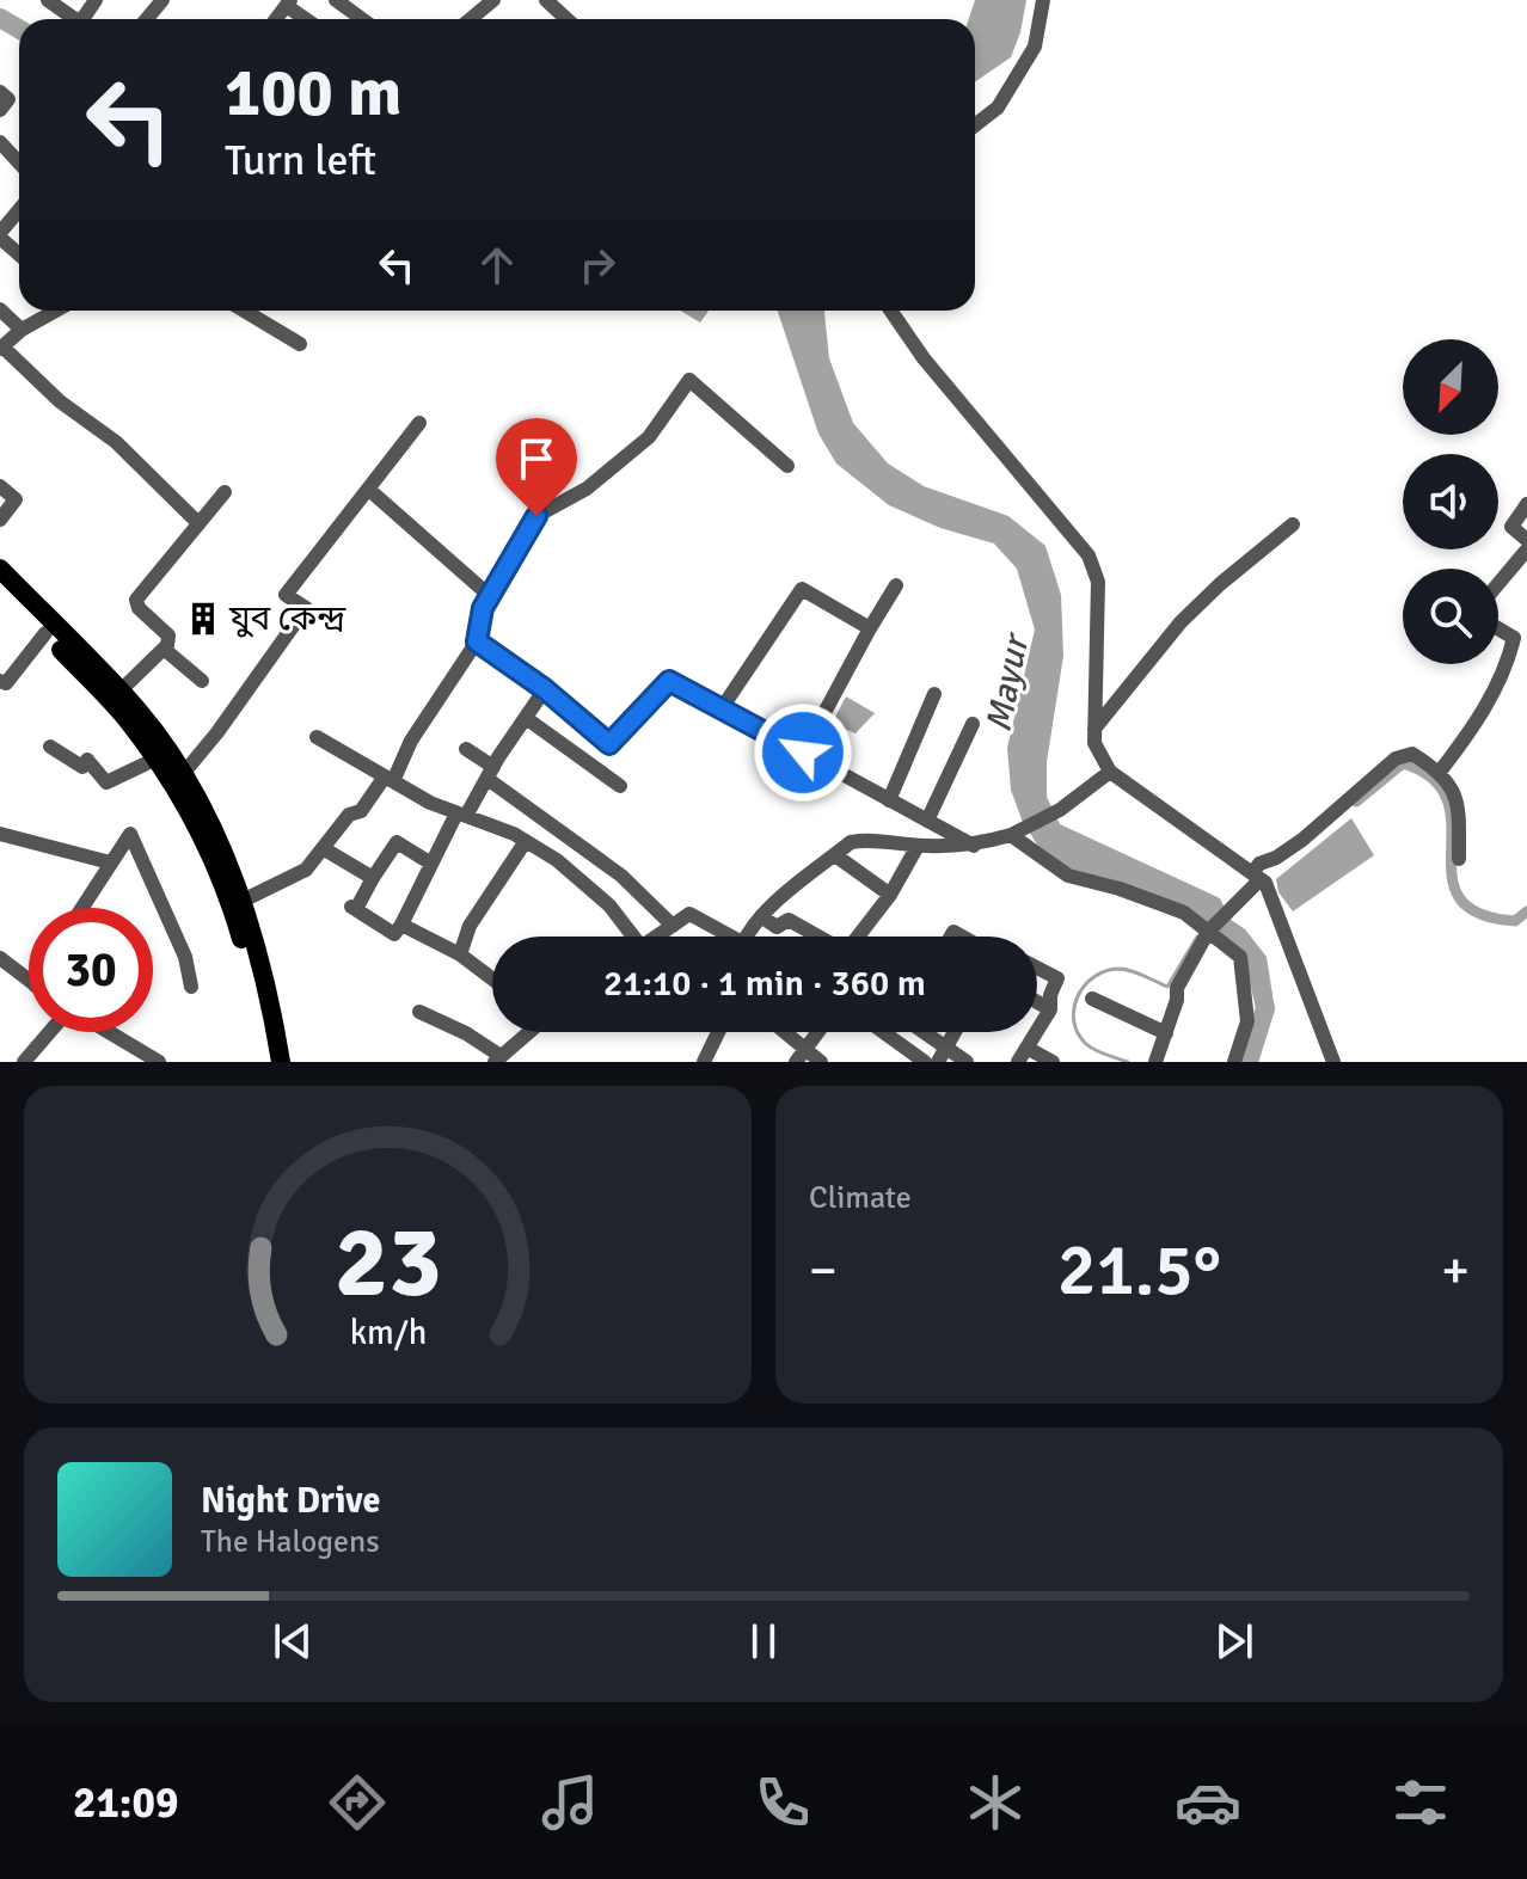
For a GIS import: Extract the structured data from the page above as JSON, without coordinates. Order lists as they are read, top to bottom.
{
  "water": ["Mayur"],
  "places": {
    "building": ["যুব কেন্দ্র"]
  },
  "north": "bottom left",
  "page": {
    "turn": ["100 m", "Turn left"],
    "limit": "30",
    "trip": "21:10 · 1 min · 360 m",
    "tile": "Climate",
    "heat": ["−", "21.5°", "+"],
    "song": ["Night Drive", "The Halogens"],
    "tabs": "21:09",
    "gauge": ["23", "km/h"]
  }
}
